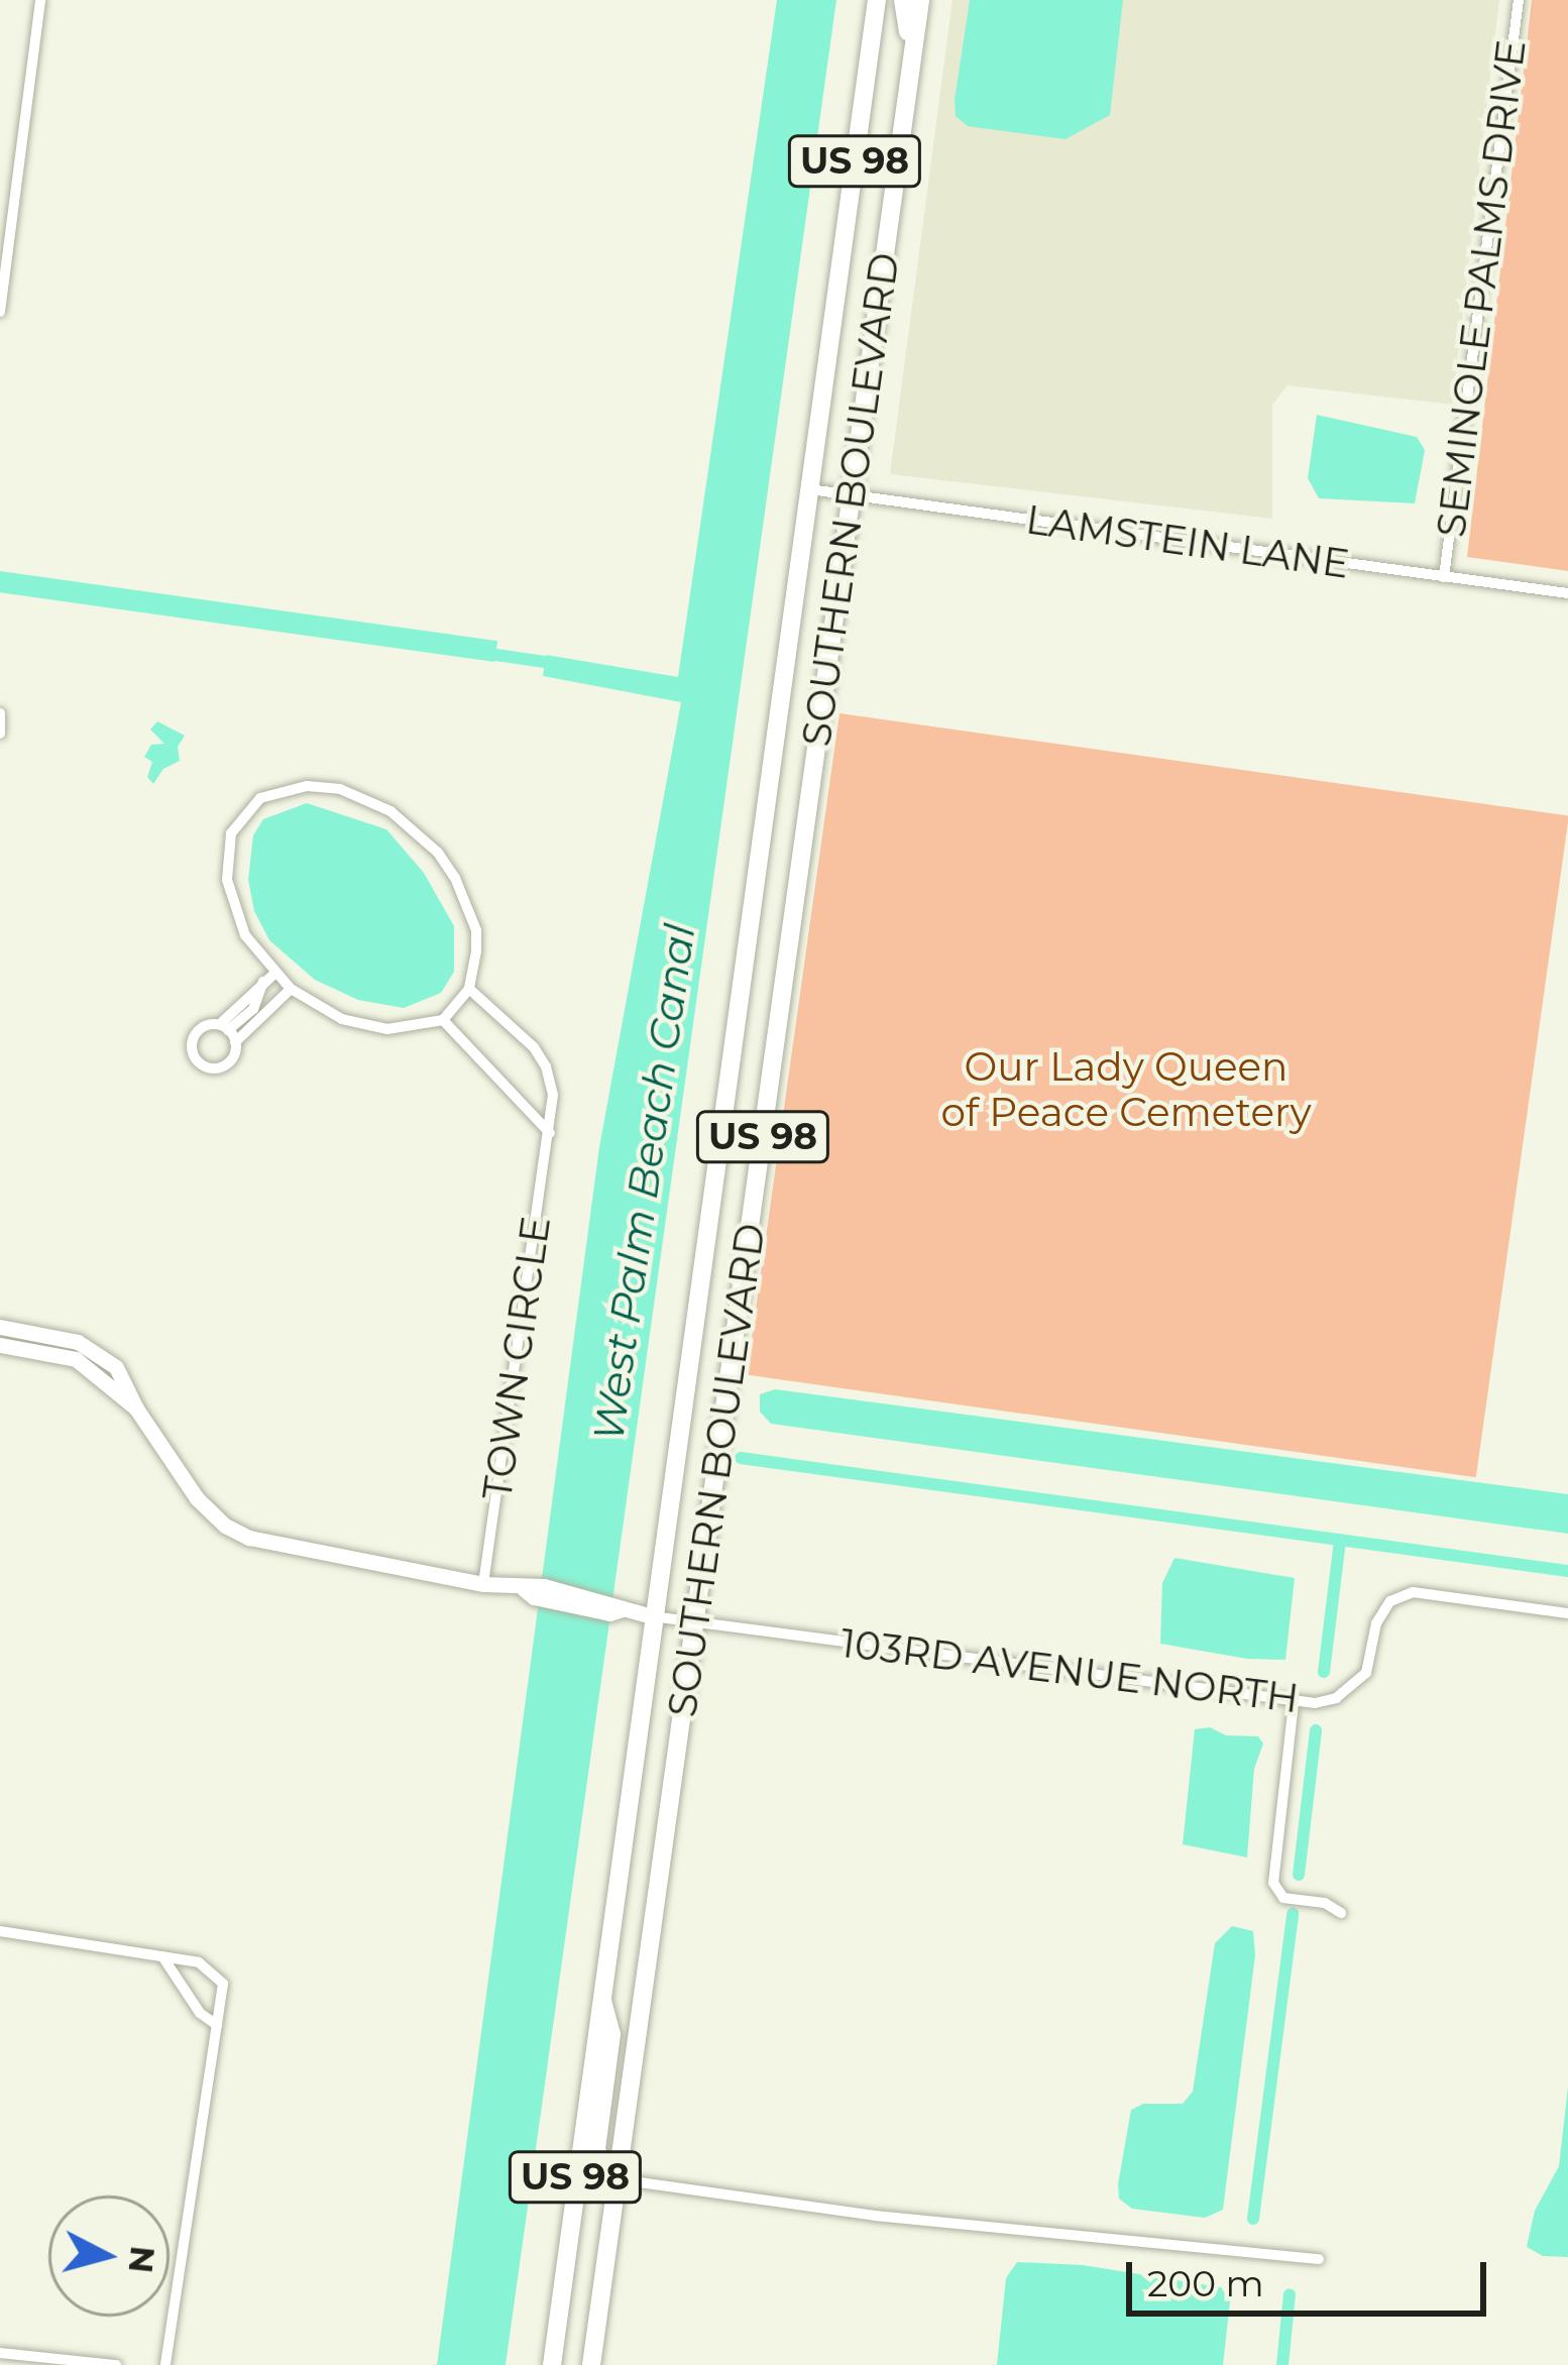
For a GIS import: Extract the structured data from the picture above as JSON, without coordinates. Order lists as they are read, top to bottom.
{
  "streets": {
    "highway": ["US 98", "SOUTHERN BOULEVARD"],
    "street": [
      "SEMINOLE PALMS DRIVE",
      "LAMSTEIN LANE",
      "TOWN CIRCLE",
      "103RD AVENUE NORTH"
    ]
  },
  "crossings": [
    ["SEMINOLE PALMS DRIVE", "LAMSTEIN LANE"],
    ["SOUTHERN BOULEVARD", "LAMSTEIN LANE"],
    ["SOUTHERN BOULEVARD", "103RD AVENUE NORTH"]
  ],
  "water": ["West Palm Beach Canal"],
  "parks": ["Our Lady Queen of Peace Cemetery"],
  "scale_bar": "200 m",
  "north": "right"
}
